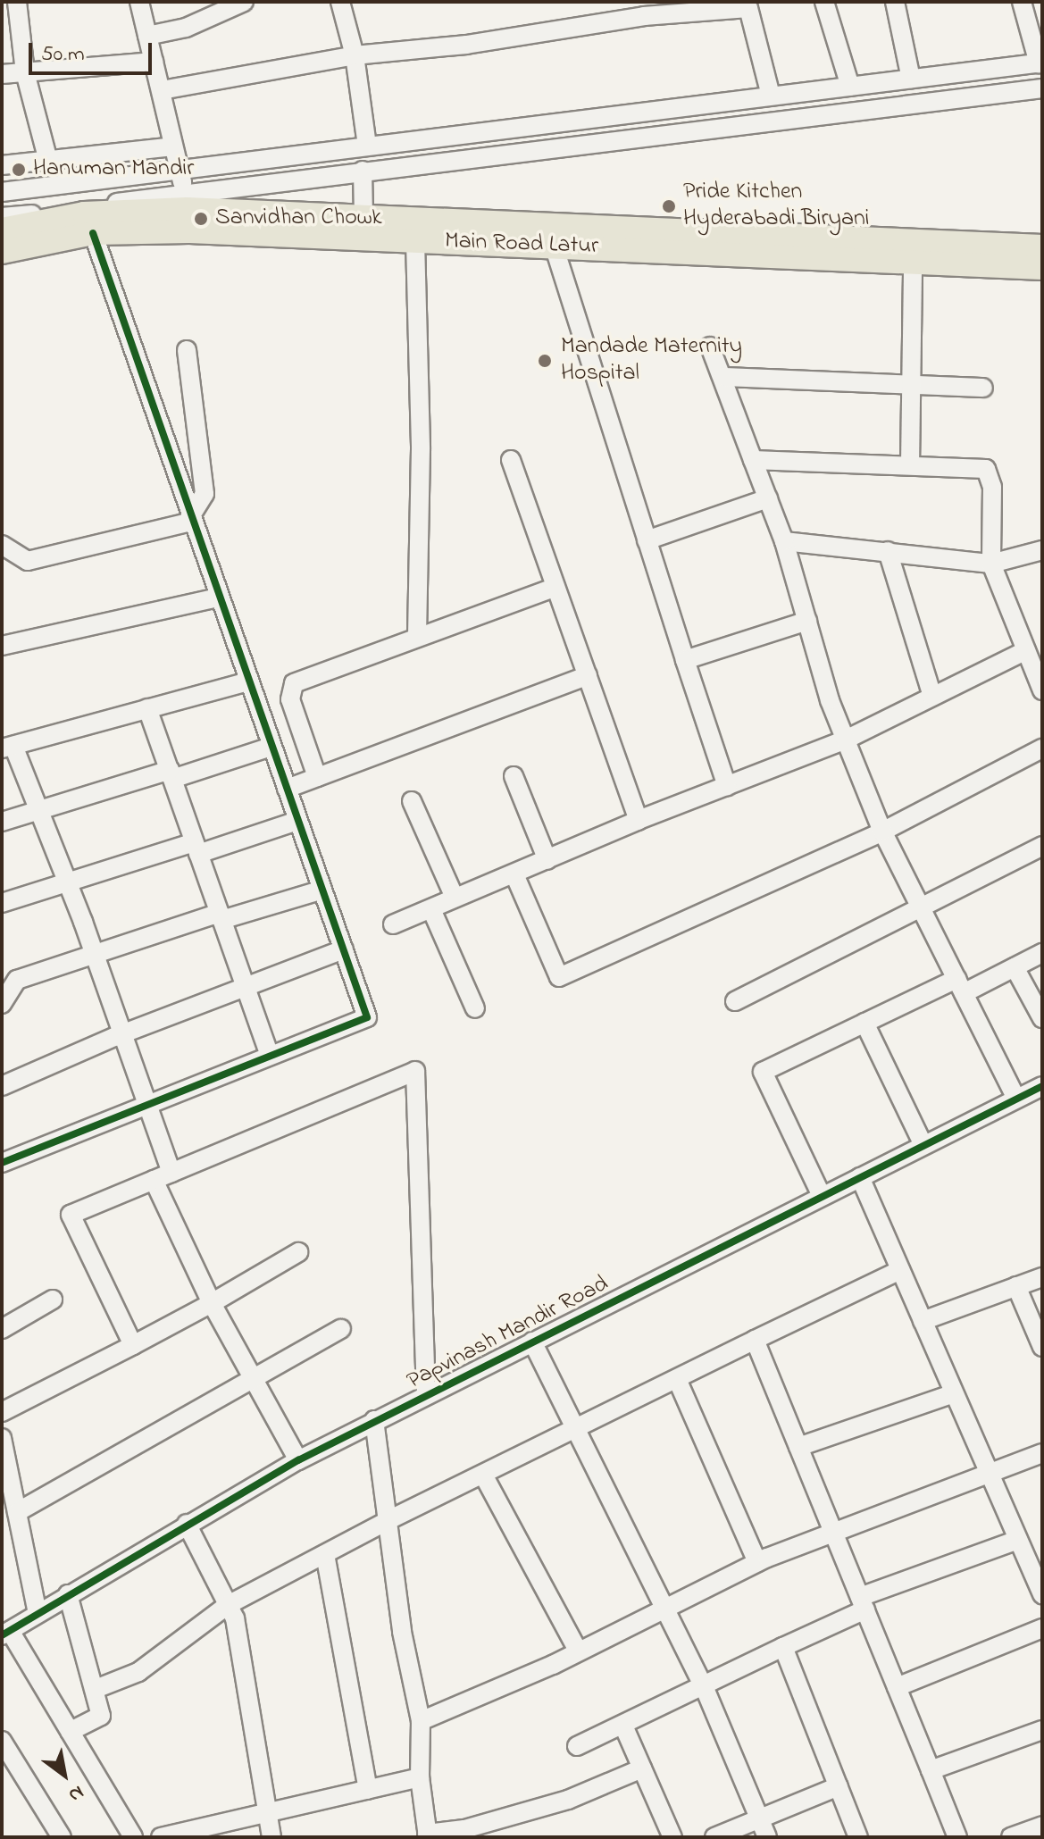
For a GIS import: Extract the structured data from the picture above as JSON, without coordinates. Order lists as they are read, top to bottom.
{
  "streets": {
    "main road": ["Main Road Latur"],
    "street": ["Papvinash Mandir Road"]
  },
  "places": [
    "Hanuman Mandir",
    "Pride Kitchen Hyderabadi Biryani",
    "Sanvidhan Chowk",
    "Mandade Maternity Hospital"
  ],
  "scale_bar": "50 m",
  "north": "bottom right"
}
